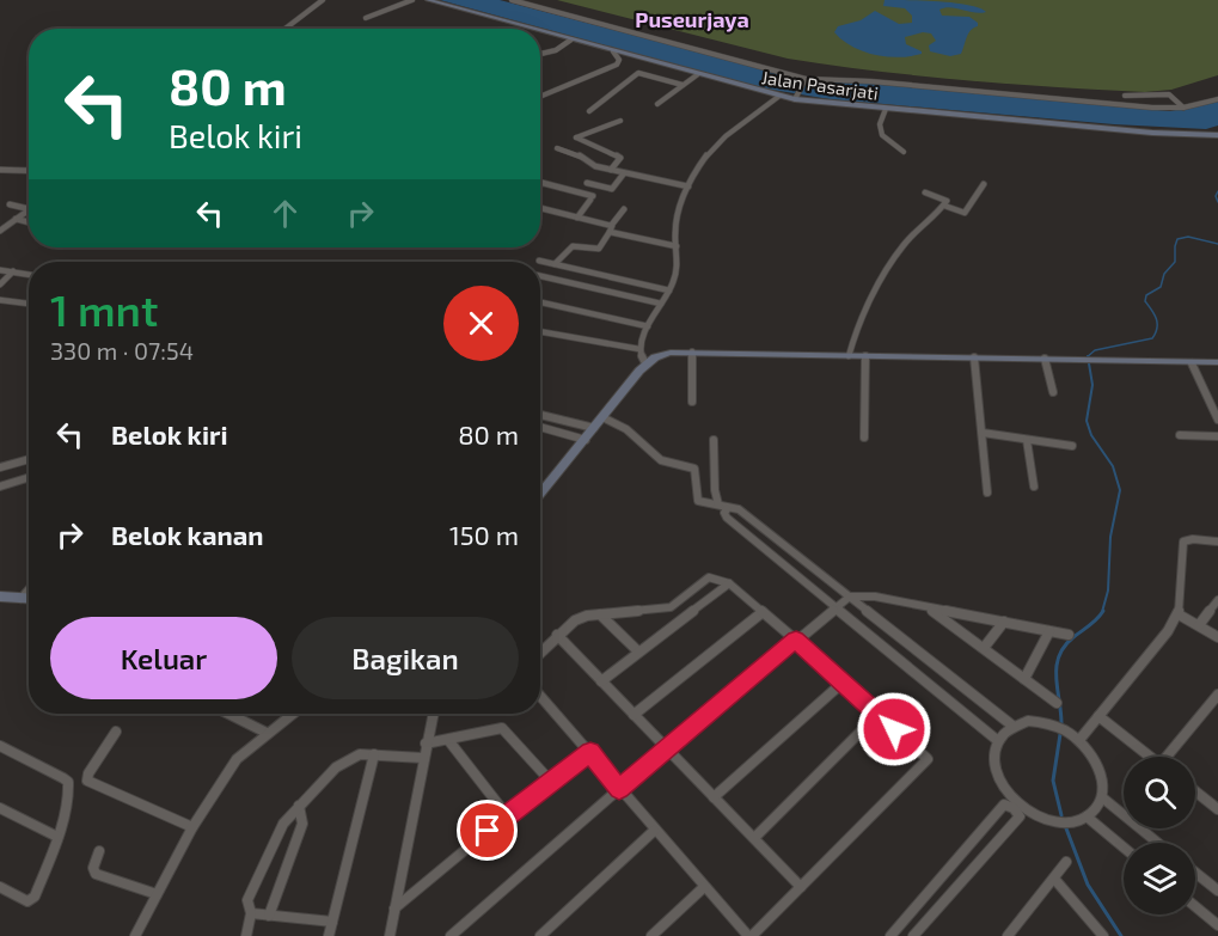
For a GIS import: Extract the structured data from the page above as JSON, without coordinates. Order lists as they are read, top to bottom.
{
  "streets": {
    "main road": ["Jalan Pasarjati"]
  },
  "districts": ["Puseurjaya"],
  "page": {
    "turn": ["80 m", "Belok kiri"],
    "heading": ["1 mnt", "330 m · 07:54"],
    "list": [
      {
        "name": "Belok kiri",
        "value": "80 m"
      },
      {
        "name": "Belok kanan",
        "value": "150 m"
      }
    ],
    "buttons": ["Keluar", "Bagikan"]
  }
}
